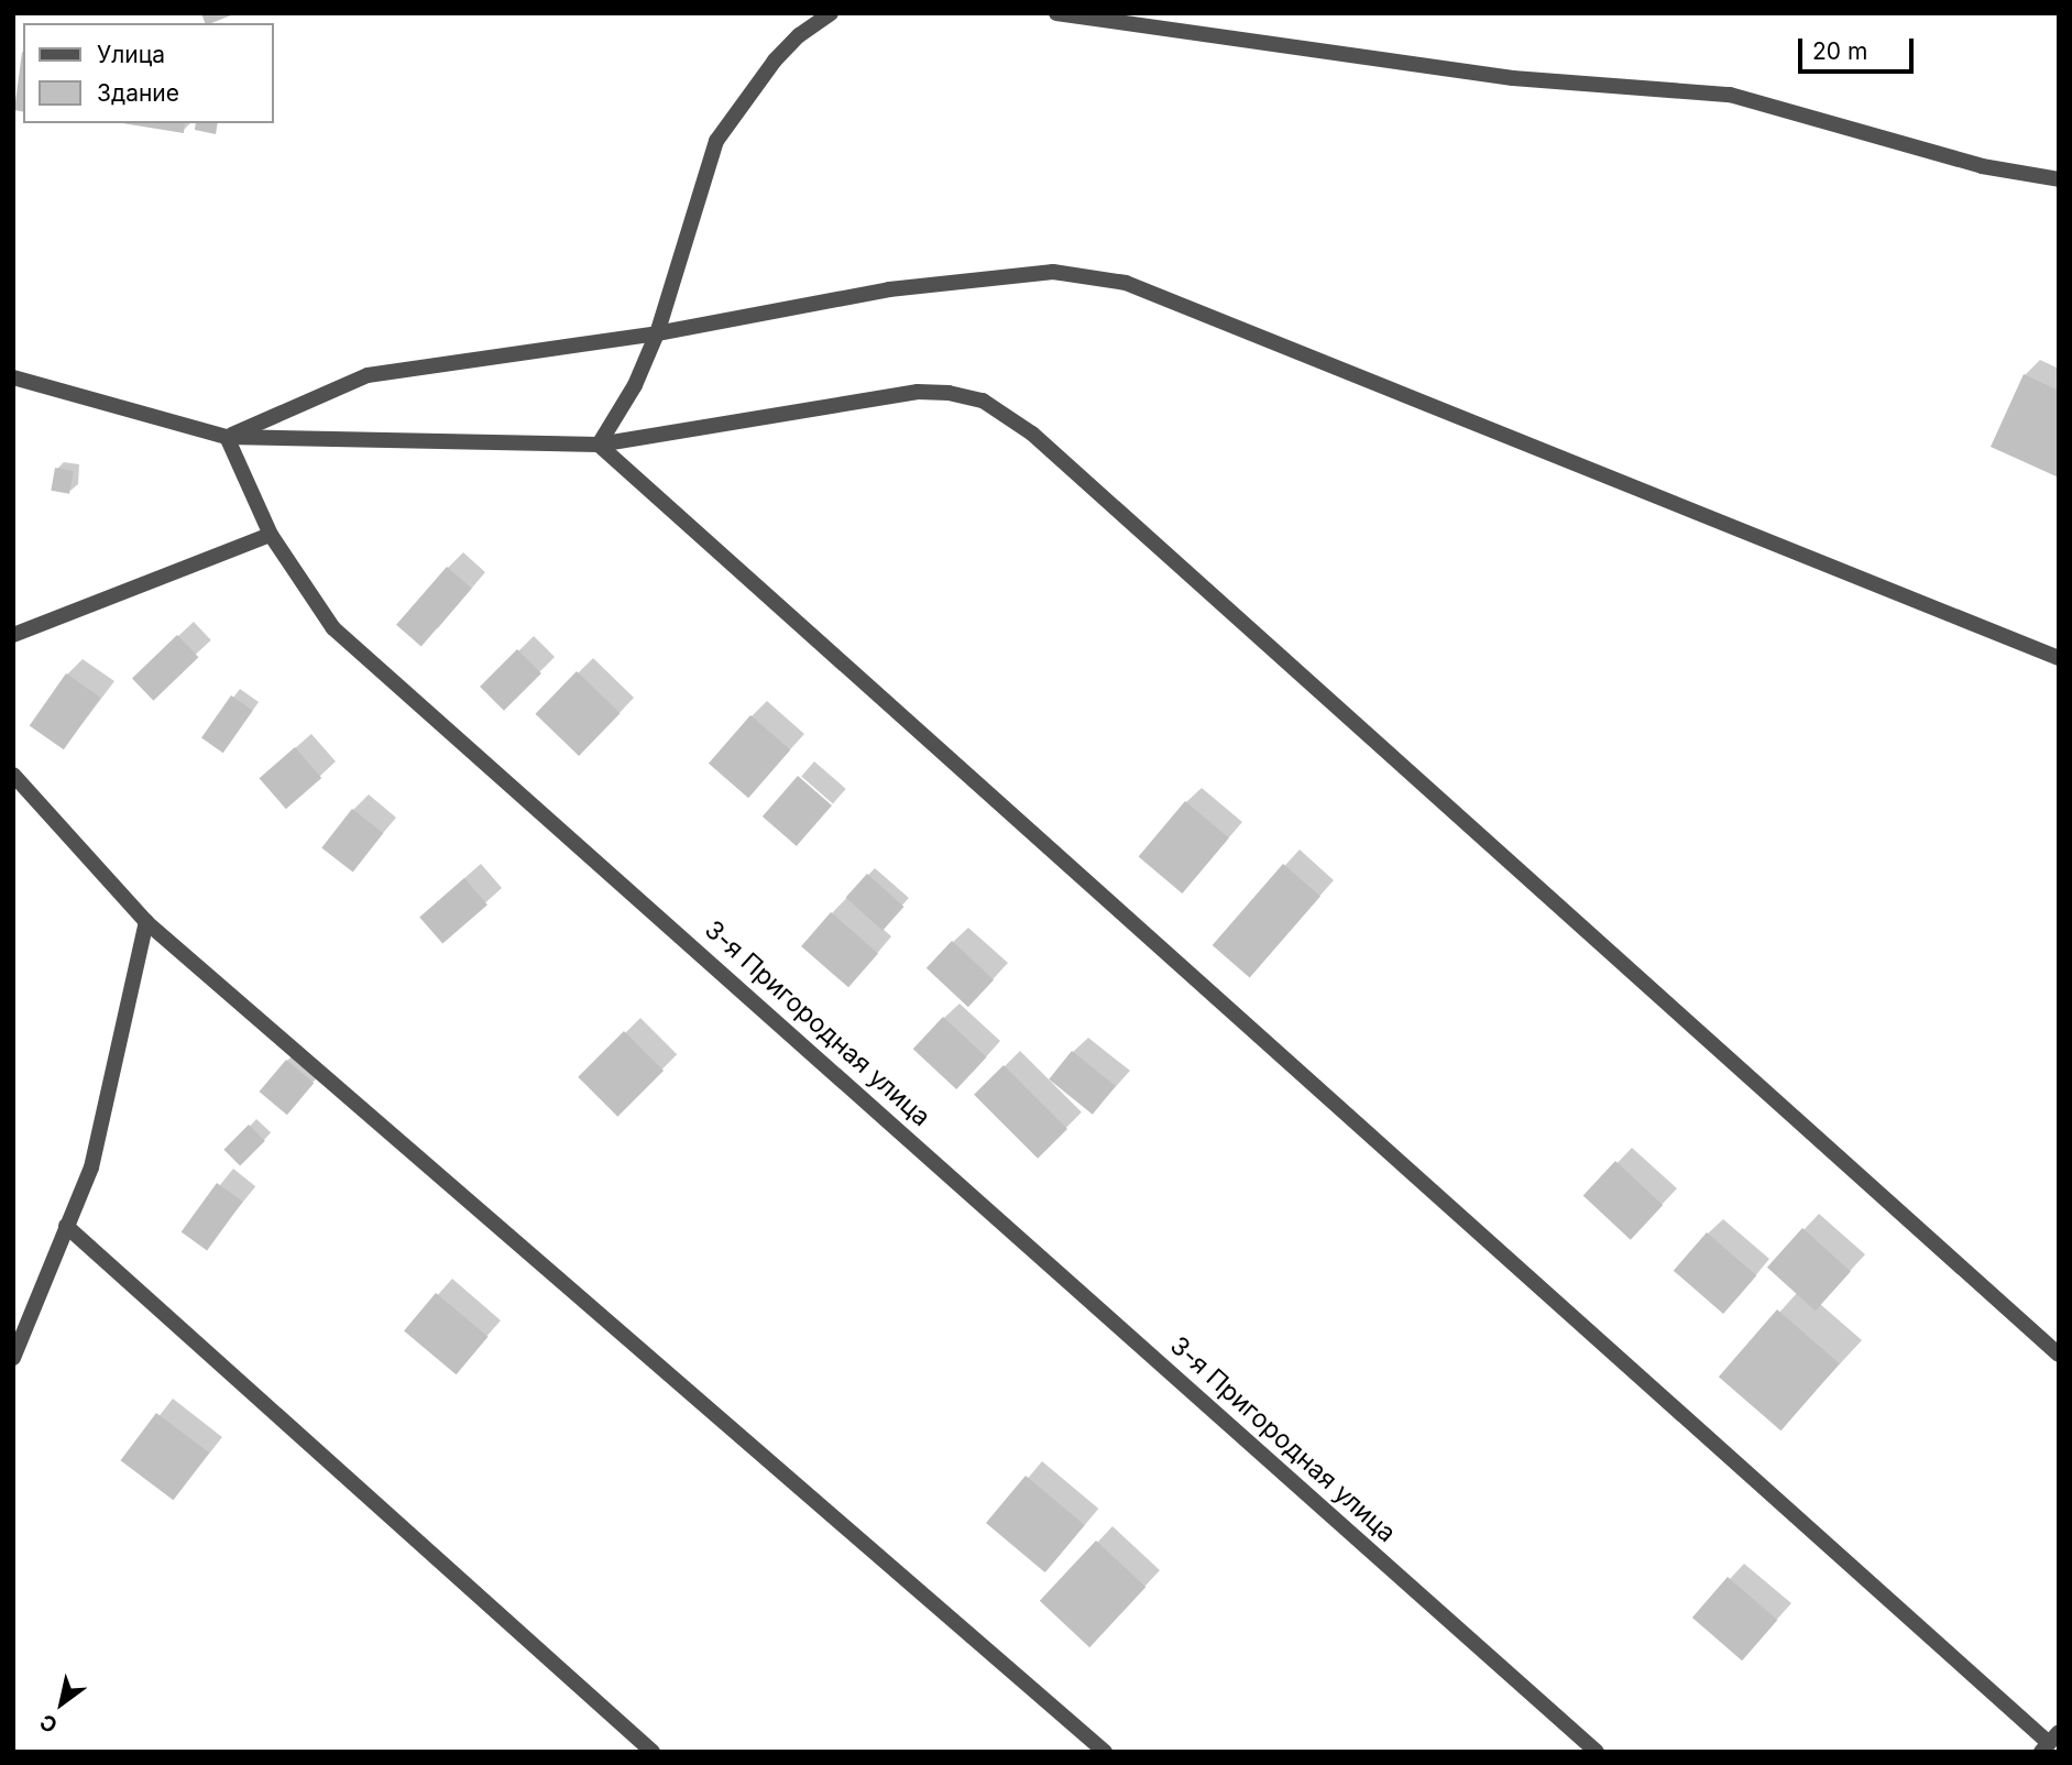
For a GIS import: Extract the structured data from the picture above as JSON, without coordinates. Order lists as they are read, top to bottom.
{
  "streets": {
    "street": ["3-я Пригородная улица"]
  },
  "legend": ["Улица", "Здание"],
  "scale_bar": "20 m",
  "north": "bottom left"
}
